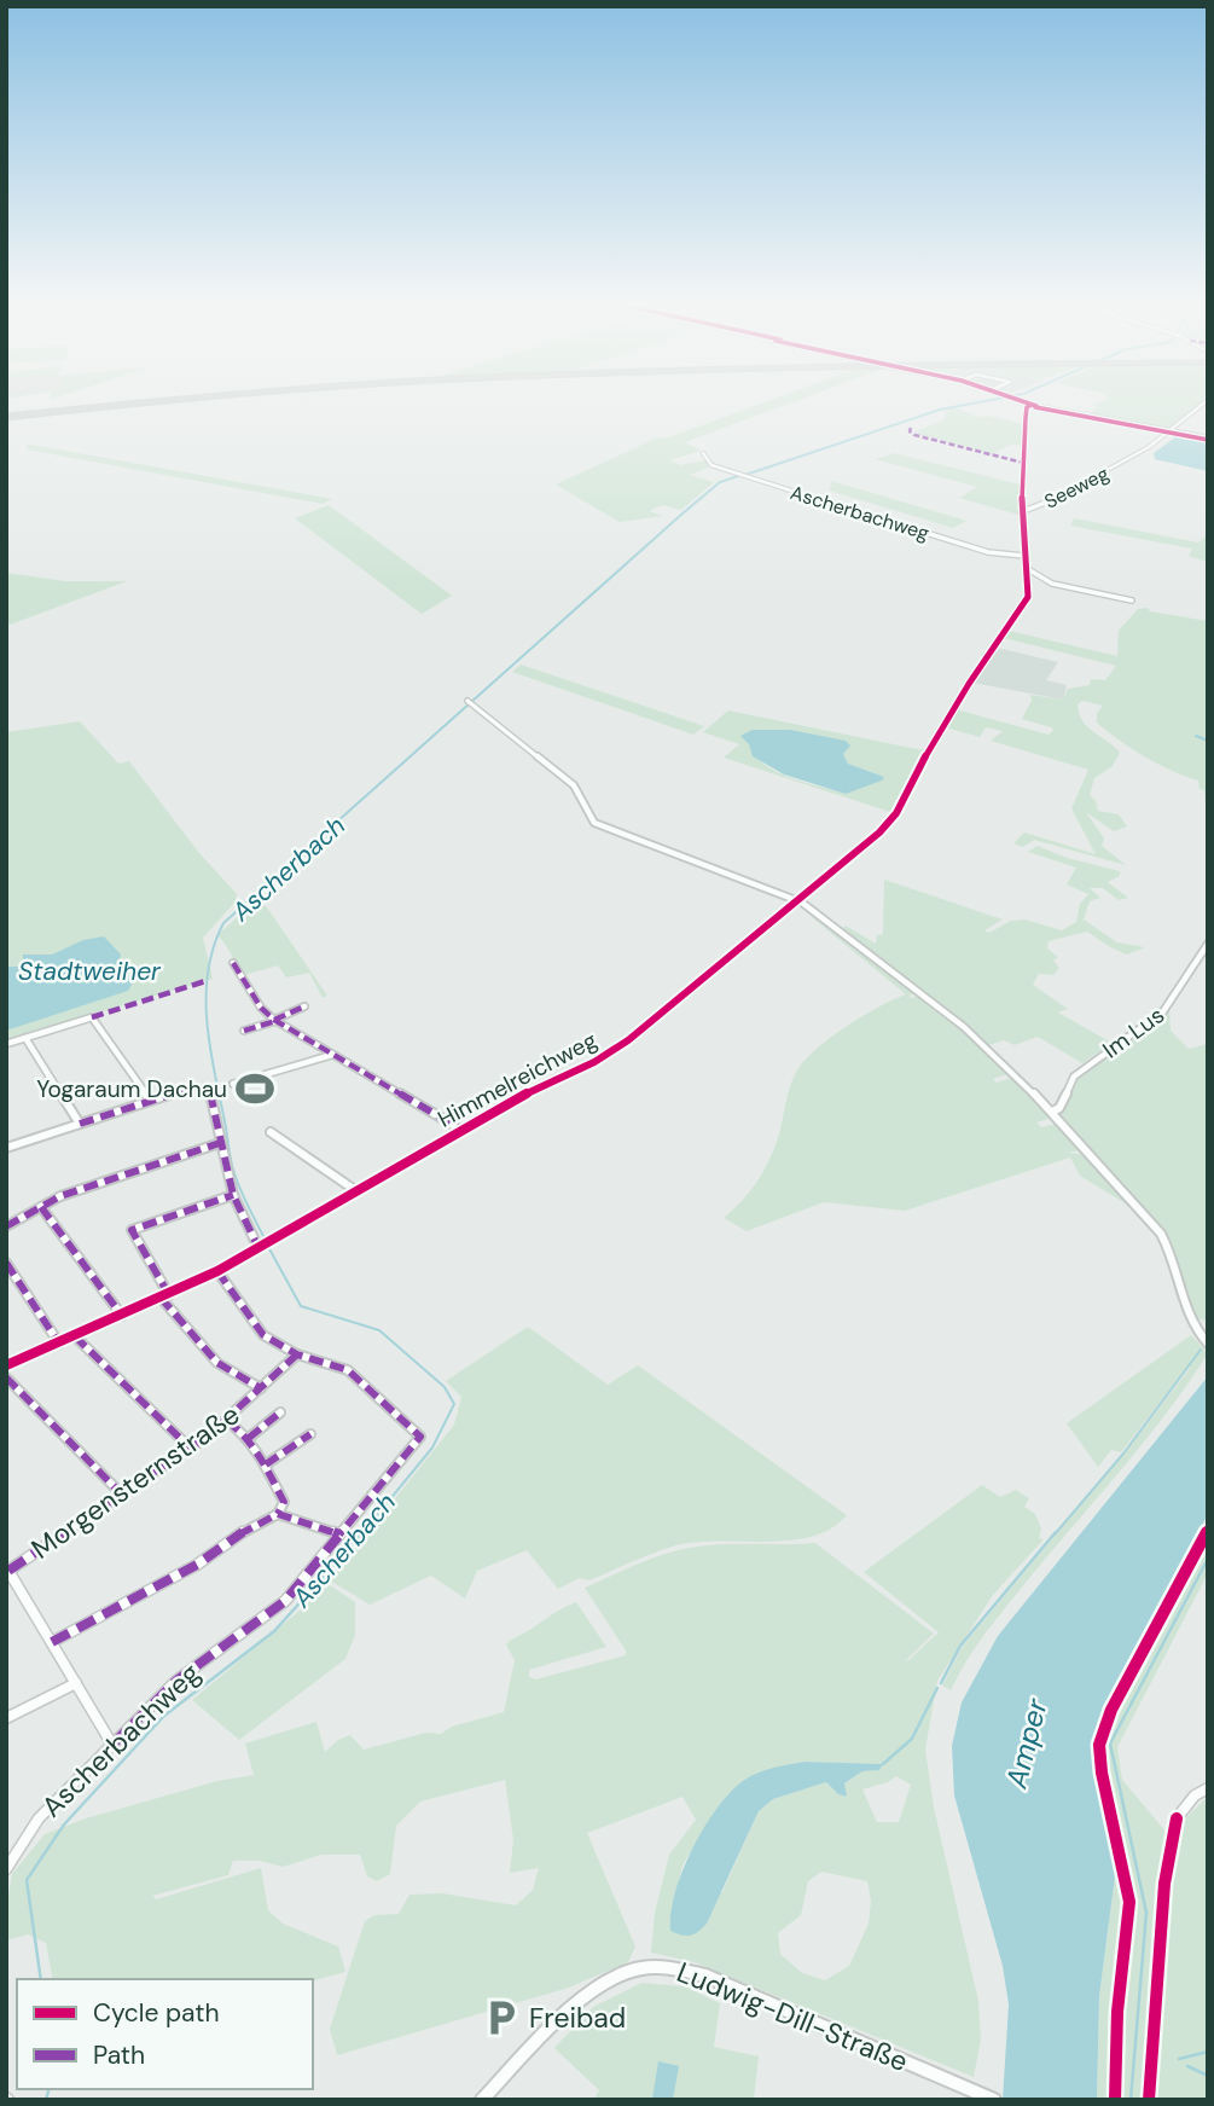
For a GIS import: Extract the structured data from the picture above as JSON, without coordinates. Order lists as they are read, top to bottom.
{
  "streets": {
    "street": [
      "Seeweg",
      "Ascherbachweg",
      "Im Lus",
      "Himmelreichweg",
      "Morgensternstraße",
      "Ludwig-Dill-Straße"
    ]
  },
  "water": ["Ascherbach", "Stadtweiher", "Amper"],
  "places": {
    "sports": ["Yogaraum Dachau"],
    "parking": ["Freibad"]
  },
  "legend": ["Cycle path", "Path"]
}
